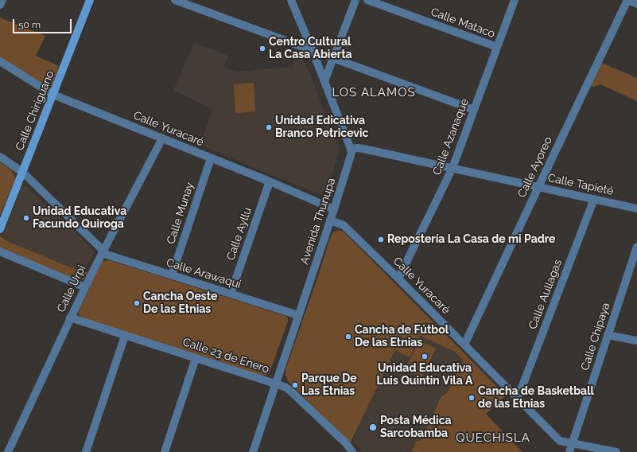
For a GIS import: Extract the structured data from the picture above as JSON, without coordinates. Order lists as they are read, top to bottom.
{
  "streets": {
    "main road": ["Calle Chiriguano"],
    "street": [
      "Calle Mataco",
      "Calle Yuracaré",
      "Calle Azanaque",
      "Calle Ayoreo",
      "Calle Tapieté",
      "Calle Munay",
      "Avenida Thunupa",
      "Calle Ayllu",
      "Calle Arawaqui",
      "Calle Urpi",
      "Calle Aullagas",
      "Calle Chipaya",
      "Calle 23 de Enero"
    ]
  },
  "crossings": [
    ["Calle Mataco", "Calle Azanaque"],
    ["Calle Chiriguano", "Calle Yuracaré"],
    ["Calle Chiriguano", "Calle Arawaqui"],
    ["Calle Yuracaré", "Calle Azanaque"],
    ["Calle Yuracaré", "Calle Ayoreo"],
    ["Calle Yuracaré", "Calle Munay"],
    ["Calle Yuracaré", "Avenida Thunupa"],
    ["Calle Yuracaré", "Calle Ayllu"],
    ["Calle Yuracaré", "Calle Urpi"],
    ["Calle Yuracaré", "Calle Aullagas"],
    ["Calle Yuracaré", "Calle Chipaya"],
    ["Calle Azanaque", "Calle Tapieté"],
    ["Calle Ayoreo", "Calle Tapieté"],
    ["Calle Tapieté", "Avenida Thunupa"],
    ["Calle Tapieté", "Calle Aullagas"],
    ["Calle Munay", "Calle Arawaqui"],
    ["Avenida Thunupa", "Calle Arawaqui"],
    ["Avenida Thunupa", "Calle 23 de Enero"],
    ["Calle Ayllu", "Calle Arawaqui"],
    ["Calle Arawaqui", "Calle Urpi"],
    ["Calle Urpi", "Calle 23 de Enero"]
  ],
  "districts": ["LOS ALAMOS", "QUECHISLA"],
  "places": [
    "Centro Cultural La Casa Abierta",
    "Unidad Edicativa Branco Petricevic",
    "Unidad Educativa Facundo Quiroga",
    "Repostería La Casa de mi Padre",
    "Cancha Oeste De las Etnias",
    "Cancha de Fútbol De las Etnias",
    "Unidad Educativa Luis Quintin Vila A",
    "Parque De Las Etnias",
    "Cancha de Basketball de las Etnias",
    "Posta Médica Sarcobamba"
  ],
  "scale_bar": "50 m"
}
